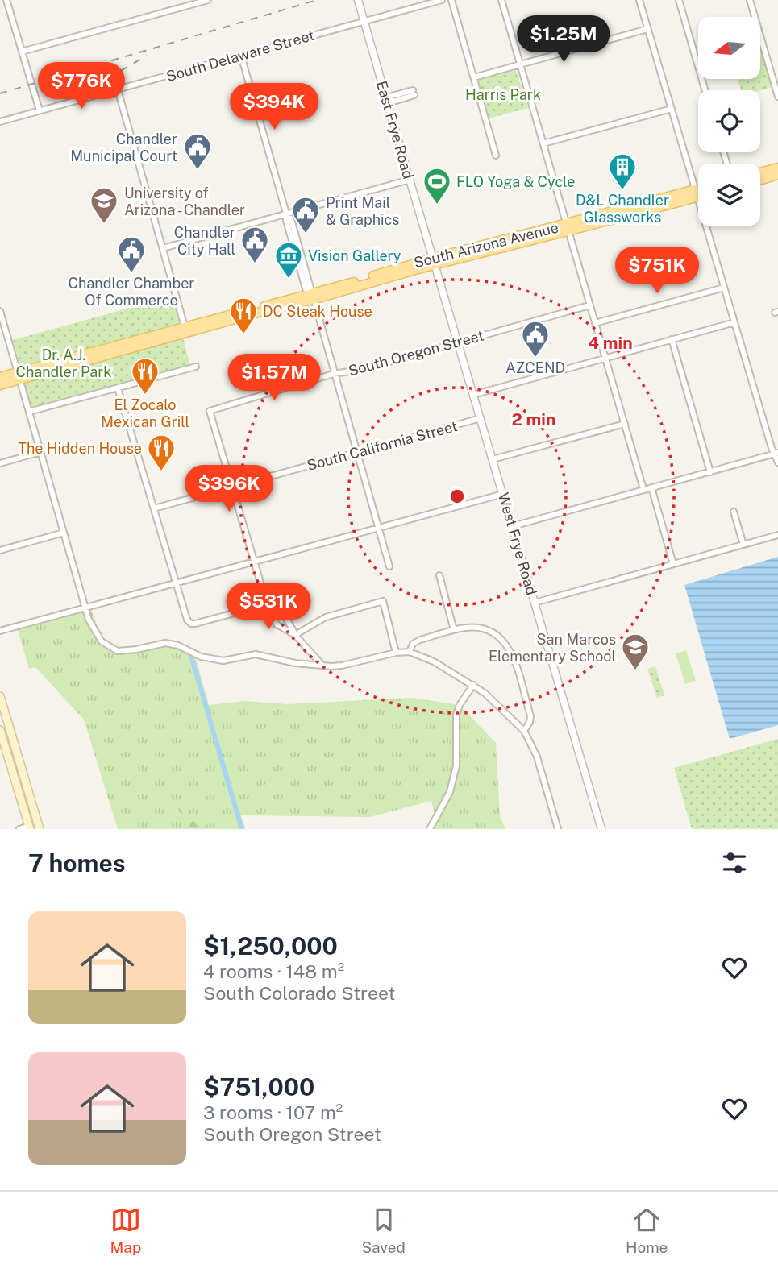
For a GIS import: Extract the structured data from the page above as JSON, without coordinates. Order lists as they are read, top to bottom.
{
  "streets": {
    "main road": ["South Arizona Avenue"],
    "street": [
      "South Delaware Street",
      "East Frye Road",
      "South Oregon Street",
      "South California Street",
      "West Frye Road"
    ]
  },
  "crossings": [
    ["South Delaware Street", "East Frye Road"],
    ["East Frye Road", "South Arizona Avenue"],
    ["East Frye Road", "West Frye Road"],
    ["South Arizona Avenue", "West Frye Road"],
    ["South Oregon Street", "South California Street"],
    ["South Oregon Street", "West Frye Road"],
    ["South California Street", "West Frye Road"]
  ],
  "parks": ["Harris Park", "Dr. A.J. Chandler Park"],
  "places": {
    "public building": [
      "Chandler Municipal Court",
      "Print Mail & Graphics",
      "Chandler City Hall",
      "Chandler Chamber Of Commerce",
      "AZCEND"
    ],
    "building": ["D&L Chandler Glassworks"],
    "sports": ["FLO Yoga & Cycle"],
    "school or university": ["University of Arizona - Chandler", "San Marcos Elementary School"],
    "museum": ["Vision Gallery"],
    "restaurant": ["DC Steak House", "El Zocalo Mexican Grill", "The Hidden House"]
  },
  "north": "left",
  "page": {
    "price": [
      "$1.25M",
      "$776K",
      "$394K",
      "$751K",
      "$1.57M",
      "$396K",
      "$531K"
    ],
    "heading": "7 homes",
    "list": [
      {
        "name": "$1,250,000",
        "note": "4 rooms · 148 m² · South Colorado Street"
      },
      {
        "name": "$751,000",
        "note": "3 rooms · 107 m² · South Oregon Street"
      }
    ],
    "tabs": ["Map", "Saved", "Home"]
  },
  "rings": ["4 min", "2 min"]
}
